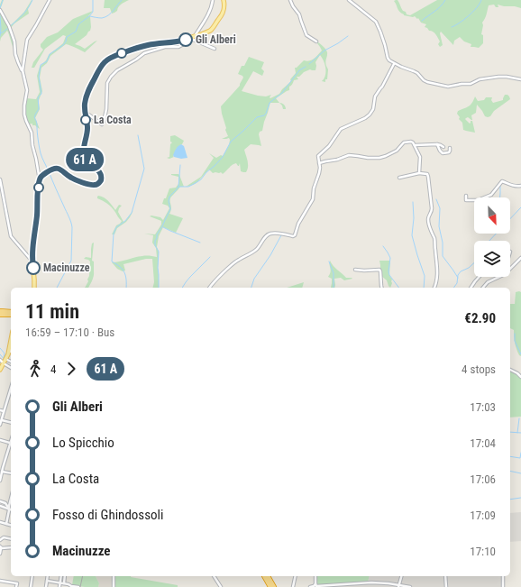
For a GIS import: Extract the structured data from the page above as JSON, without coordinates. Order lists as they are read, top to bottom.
{
  "places": ["Gli Alberi", "La Costa", "Macinuzze"],
  "north": "bottom right",
  "page": {
    "on_map": "61 A",
    "heading": ["11 min", "16:59 – 17:10 · Bus", "€2.90"],
    "legs": ["4", "61 A", "4 stops"],
    "list": [
      {
        "name": "Gli Alberi",
        "value": "17:03"
      },
      {
        "name": "Lo Spicchio",
        "value": "17:04"
      },
      {
        "name": "La Costa",
        "value": "17:06"
      },
      {
        "name": "Fosso di Ghindossoli",
        "value": "17:09"
      },
      {
        "name": "Macinuzze",
        "value": "17:10"
      }
    ]
  }
}
